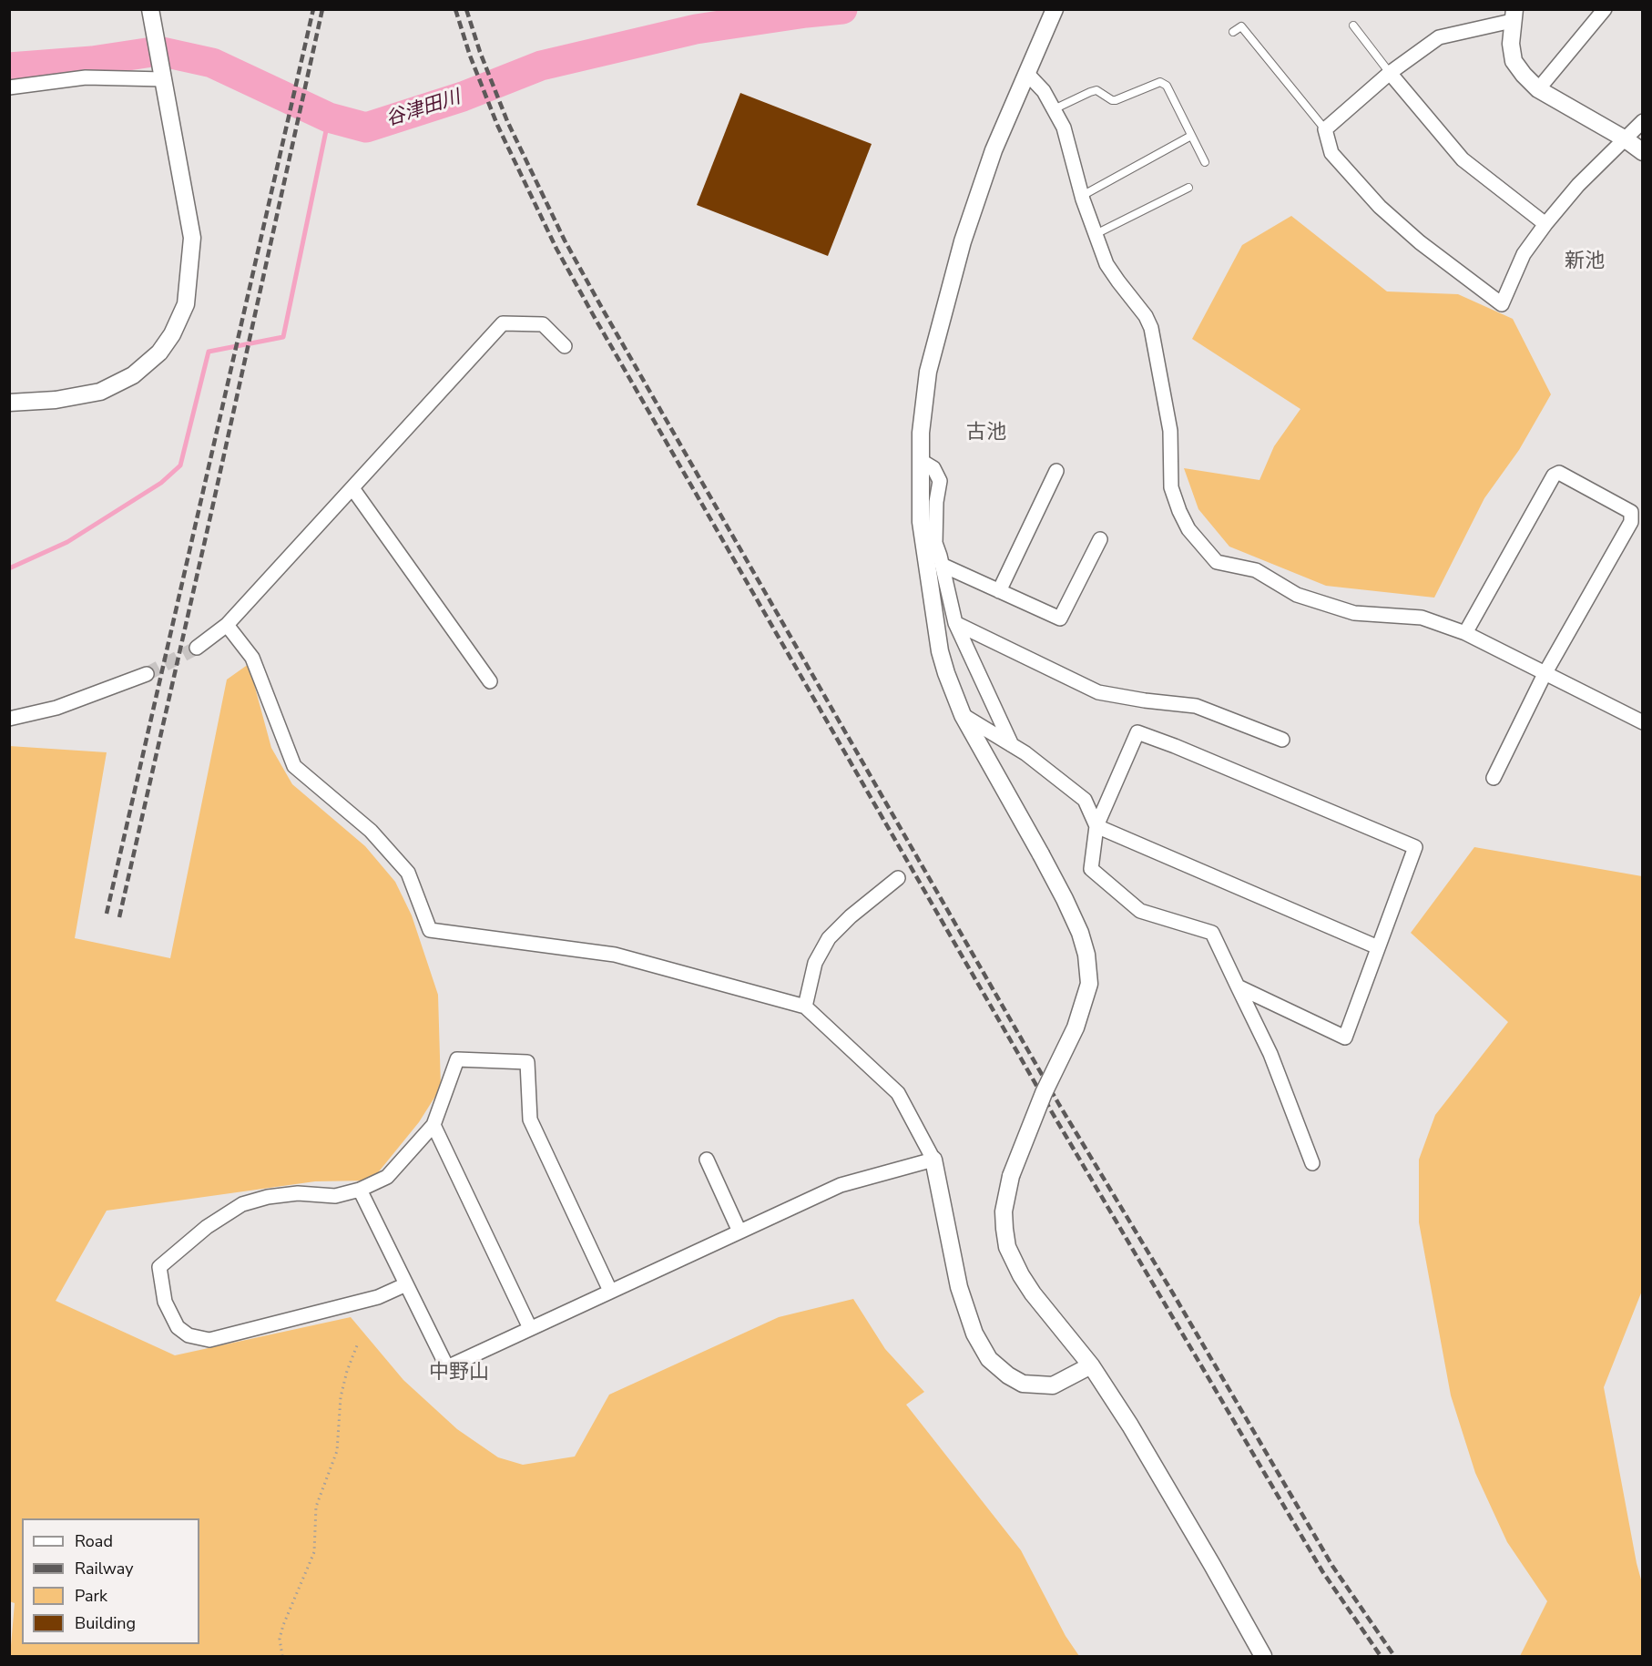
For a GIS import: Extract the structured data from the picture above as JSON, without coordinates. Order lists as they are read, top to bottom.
{
  "districts": ["新池", "古池", "中野山"],
  "water": ["谷津田川"],
  "legend": [
    "Road",
    "Railway",
    "Park",
    "Building"
  ]
}
